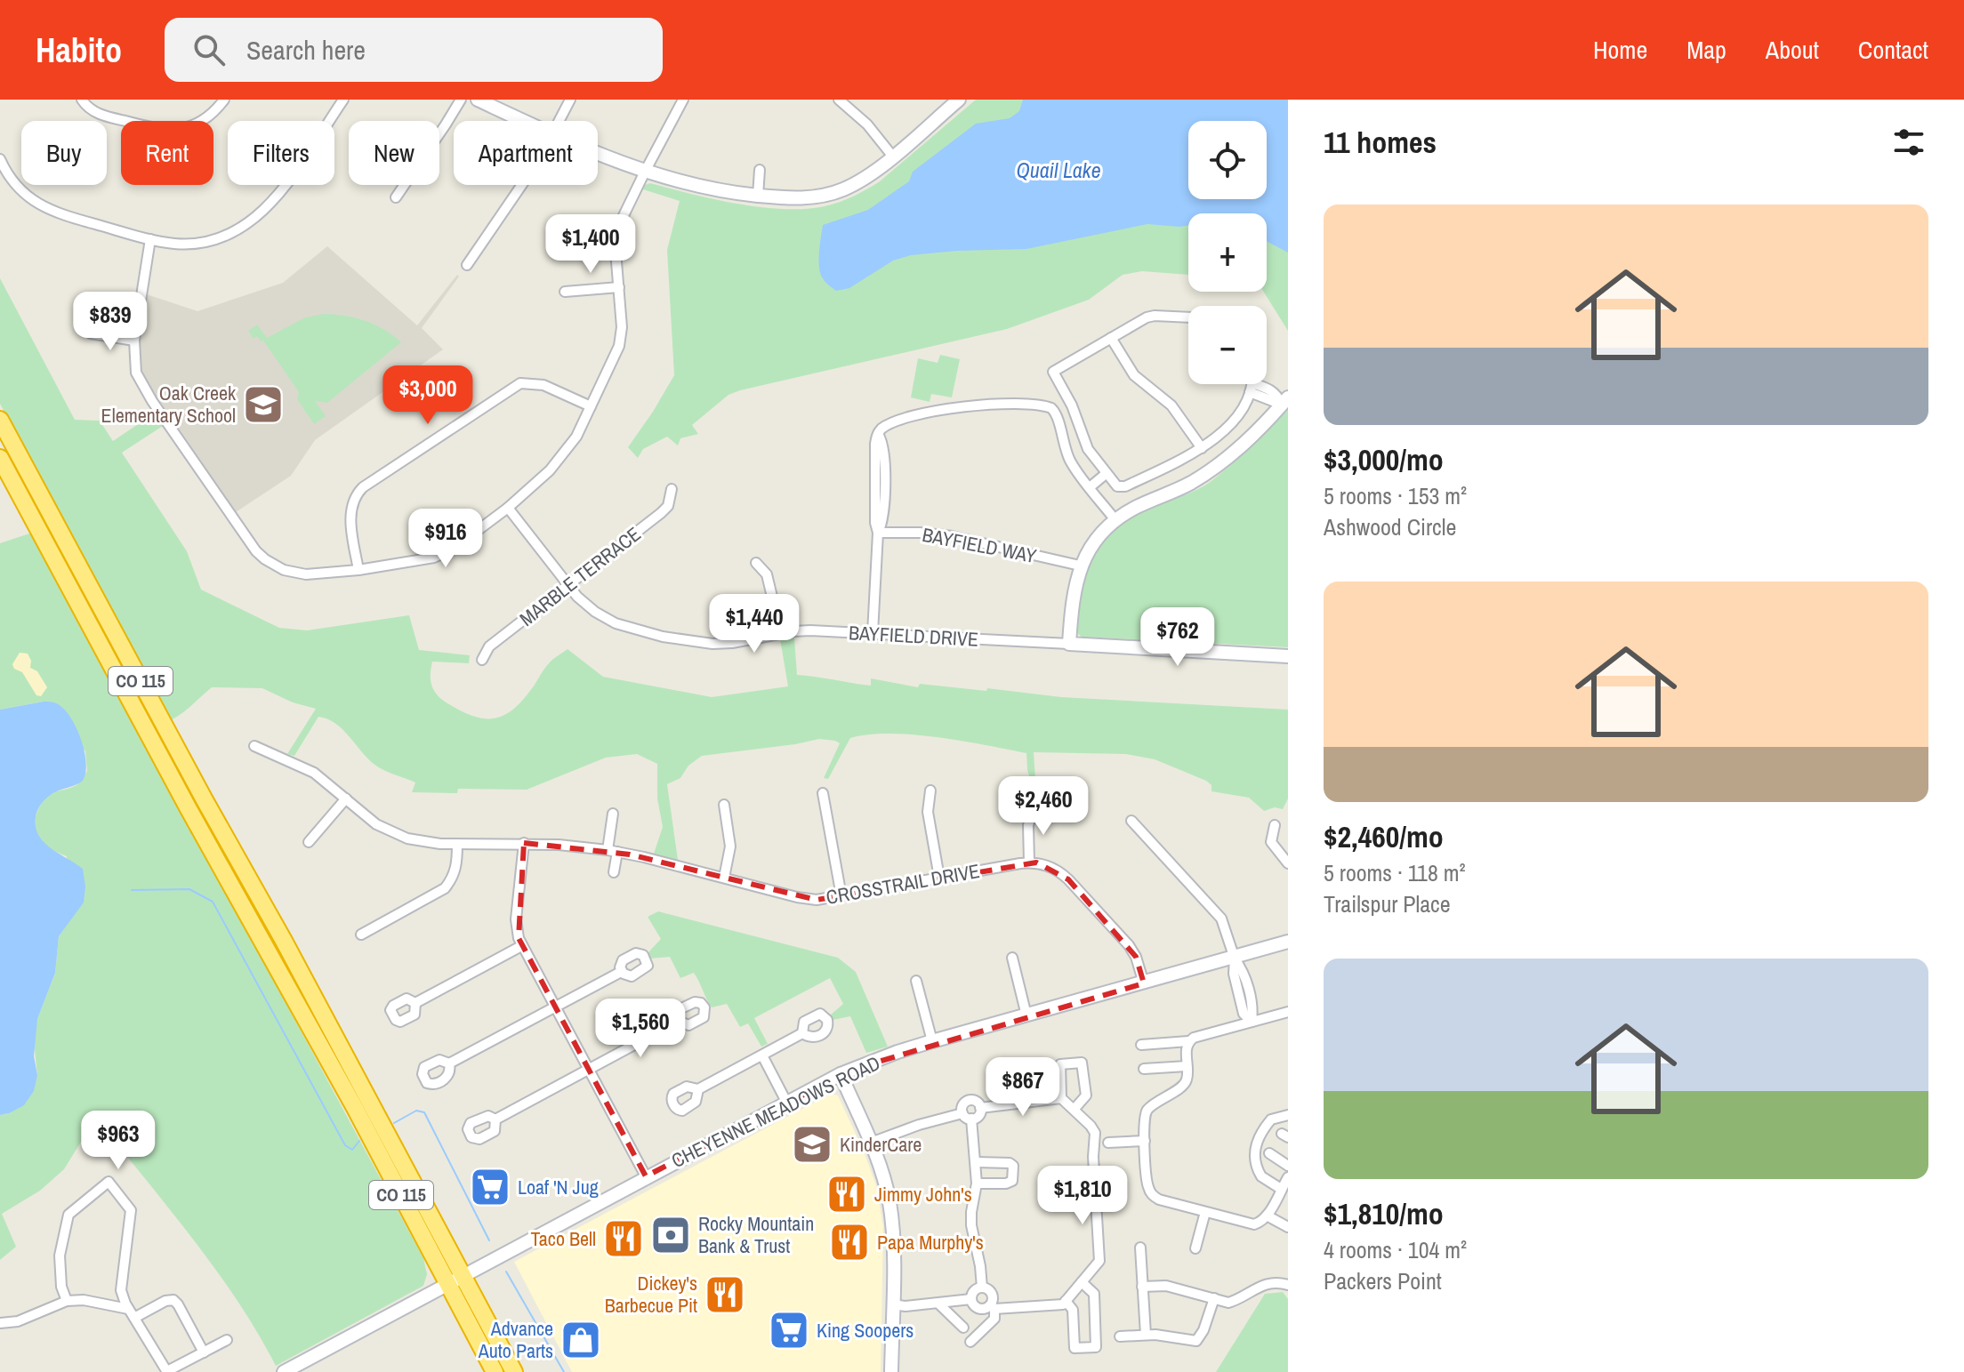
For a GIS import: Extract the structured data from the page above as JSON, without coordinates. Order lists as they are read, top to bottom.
{
  "streets": {
    "highway": ["CO 115"],
    "street": [
      "BAYFIELD WAY",
      "MARBLE TERRACE",
      "BAYFIELD DRIVE",
      "CROSSTRAIL DRIVE",
      "CHEYENNE MEADOWS ROAD"
    ]
  },
  "crossings": [
    ["MARBLE TERRACE", "BAYFIELD DRIVE"],
    ["CO 115", "CHEYENNE MEADOWS ROAD"]
  ],
  "water": ["Quail Lake"],
  "places": {
    "school or university": ["Oak Creek Elementary School", "KinderCare"],
    "supermarket": ["Loaf 'N Jug", "King Soopers"],
    "restaurant": [
      "Jimmy John's",
      "Taco Bell",
      "Papa Murphy's",
      "Dickey's Barbecue Pit"
    ],
    "bank": ["Rocky Mountain Bank & Trust"],
    "shop": ["Advance Auto Parts"]
  },
  "page": {
    "header": "Habito",
    "search": "Search here",
    "nav": [
      "Home",
      "Map",
      "About",
      "Contact"
    ],
    "heading": "11 homes",
    "map_buttons": ["+", "−"],
    "chip": [
      "Buy",
      "Rent",
      "Filters",
      "New",
      "Apartment"
    ],
    "list": [
      {
        "name": "$3,000/mo",
        "note": "5 rooms · 153 m² · Ashwood Circle"
      },
      {
        "name": "$2,460/mo",
        "note": "5 rooms · 118 m² · Trailspur Place"
      },
      {
        "name": "$1,810/mo",
        "note": "4 rooms · 104 m² · Packers Point"
      }
    ],
    "price": [
      "$1,400",
      "$839",
      "$3,000",
      "$916",
      "$1,440",
      "$762",
      "$2,460",
      "$1,560",
      "$867",
      "$963",
      "$1,810"
    ]
  }
}
